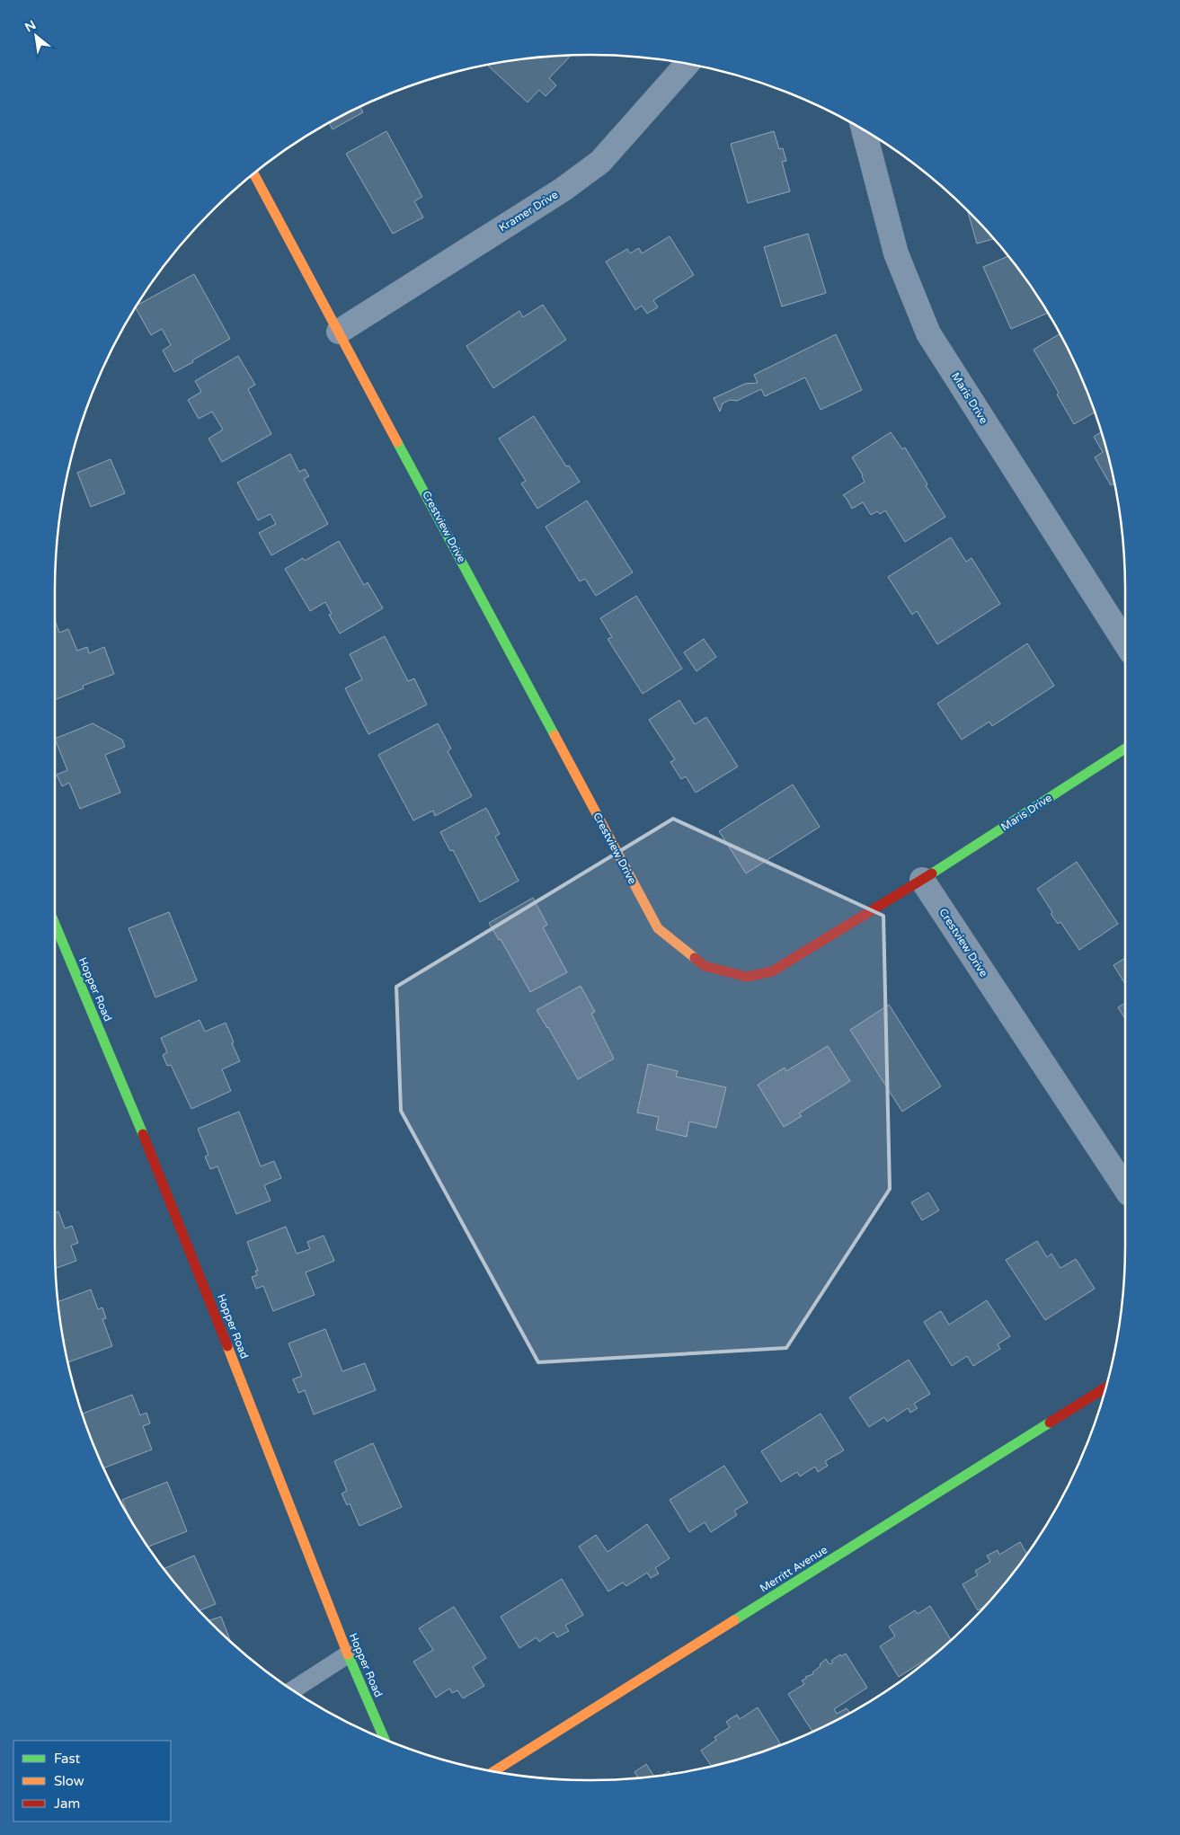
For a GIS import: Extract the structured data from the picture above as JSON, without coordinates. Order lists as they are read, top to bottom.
{
  "streets": {
    "street": [
      "Kramer Drive",
      "Maris Drive",
      "Crestview Drive",
      "Hopper Road",
      "Merritt Avenue"
    ]
  },
  "crossings": [
    ["Kramer Drive", "Crestview Drive"],
    ["Maris Drive", "Crestview Drive"]
  ],
  "legend": ["Fast", "Slow", "Jam"],
  "north": "top left"
}
